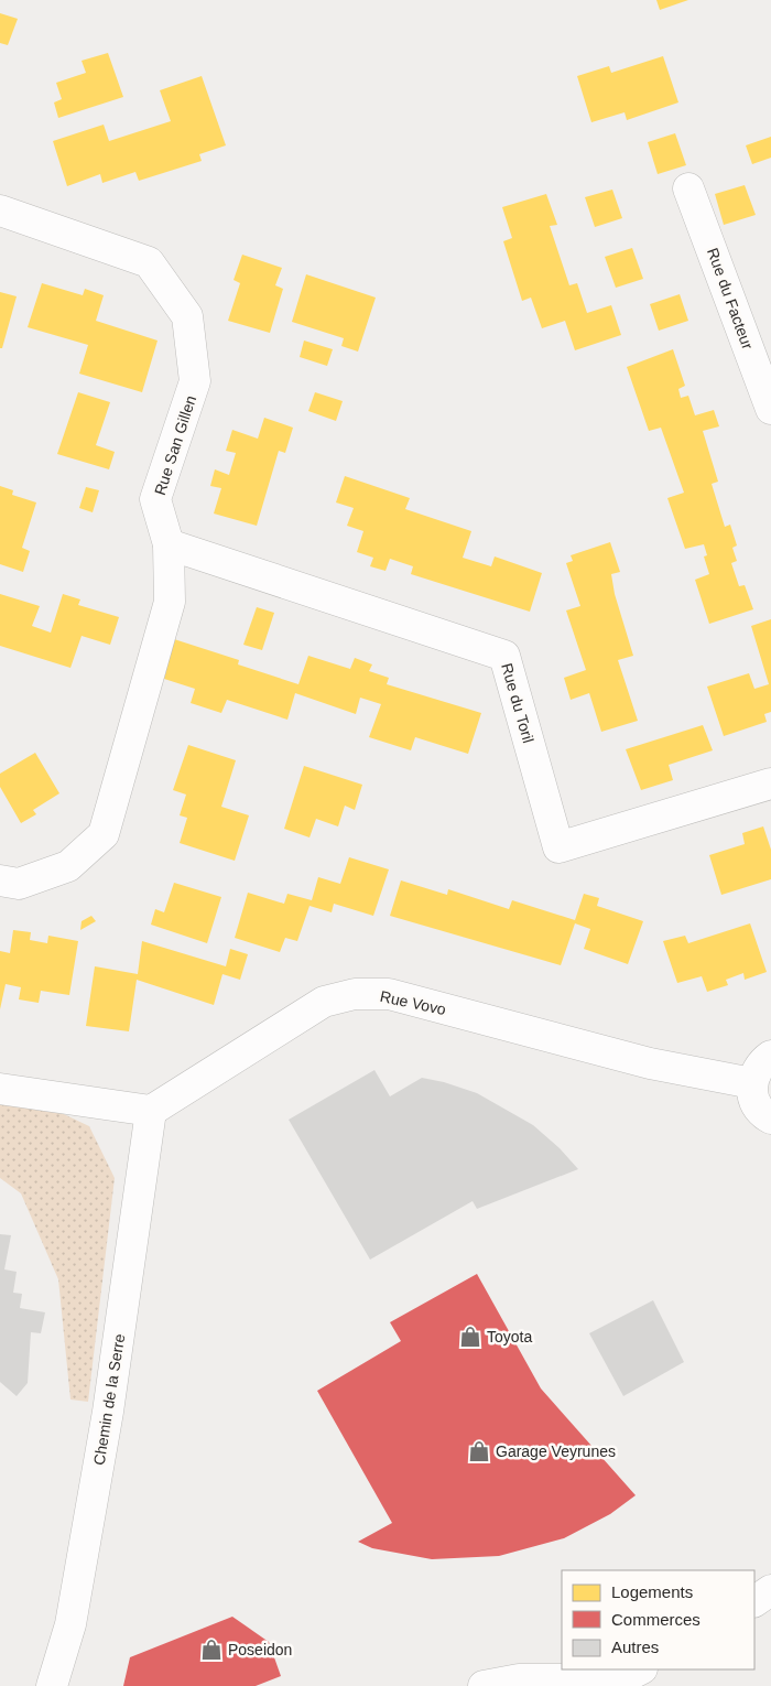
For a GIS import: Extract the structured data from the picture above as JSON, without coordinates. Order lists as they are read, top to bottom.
{
  "streets": {
    "street": [
      "Rue du Facteur",
      "Rue San Gillen",
      "Rue du Toril",
      "Rue Vovo",
      "Chemin de la Serre"
    ]
  },
  "crossings": [
    ["Rue San Gillen", "Rue du Toril"],
    ["Rue Vovo", "Chemin de la Serre"]
  ],
  "places": {
    "shop": ["Toyota", "Garage Veyrunes", "Poseidon"]
  },
  "legend": ["Logements", "Commerces", "Autres"]
}
